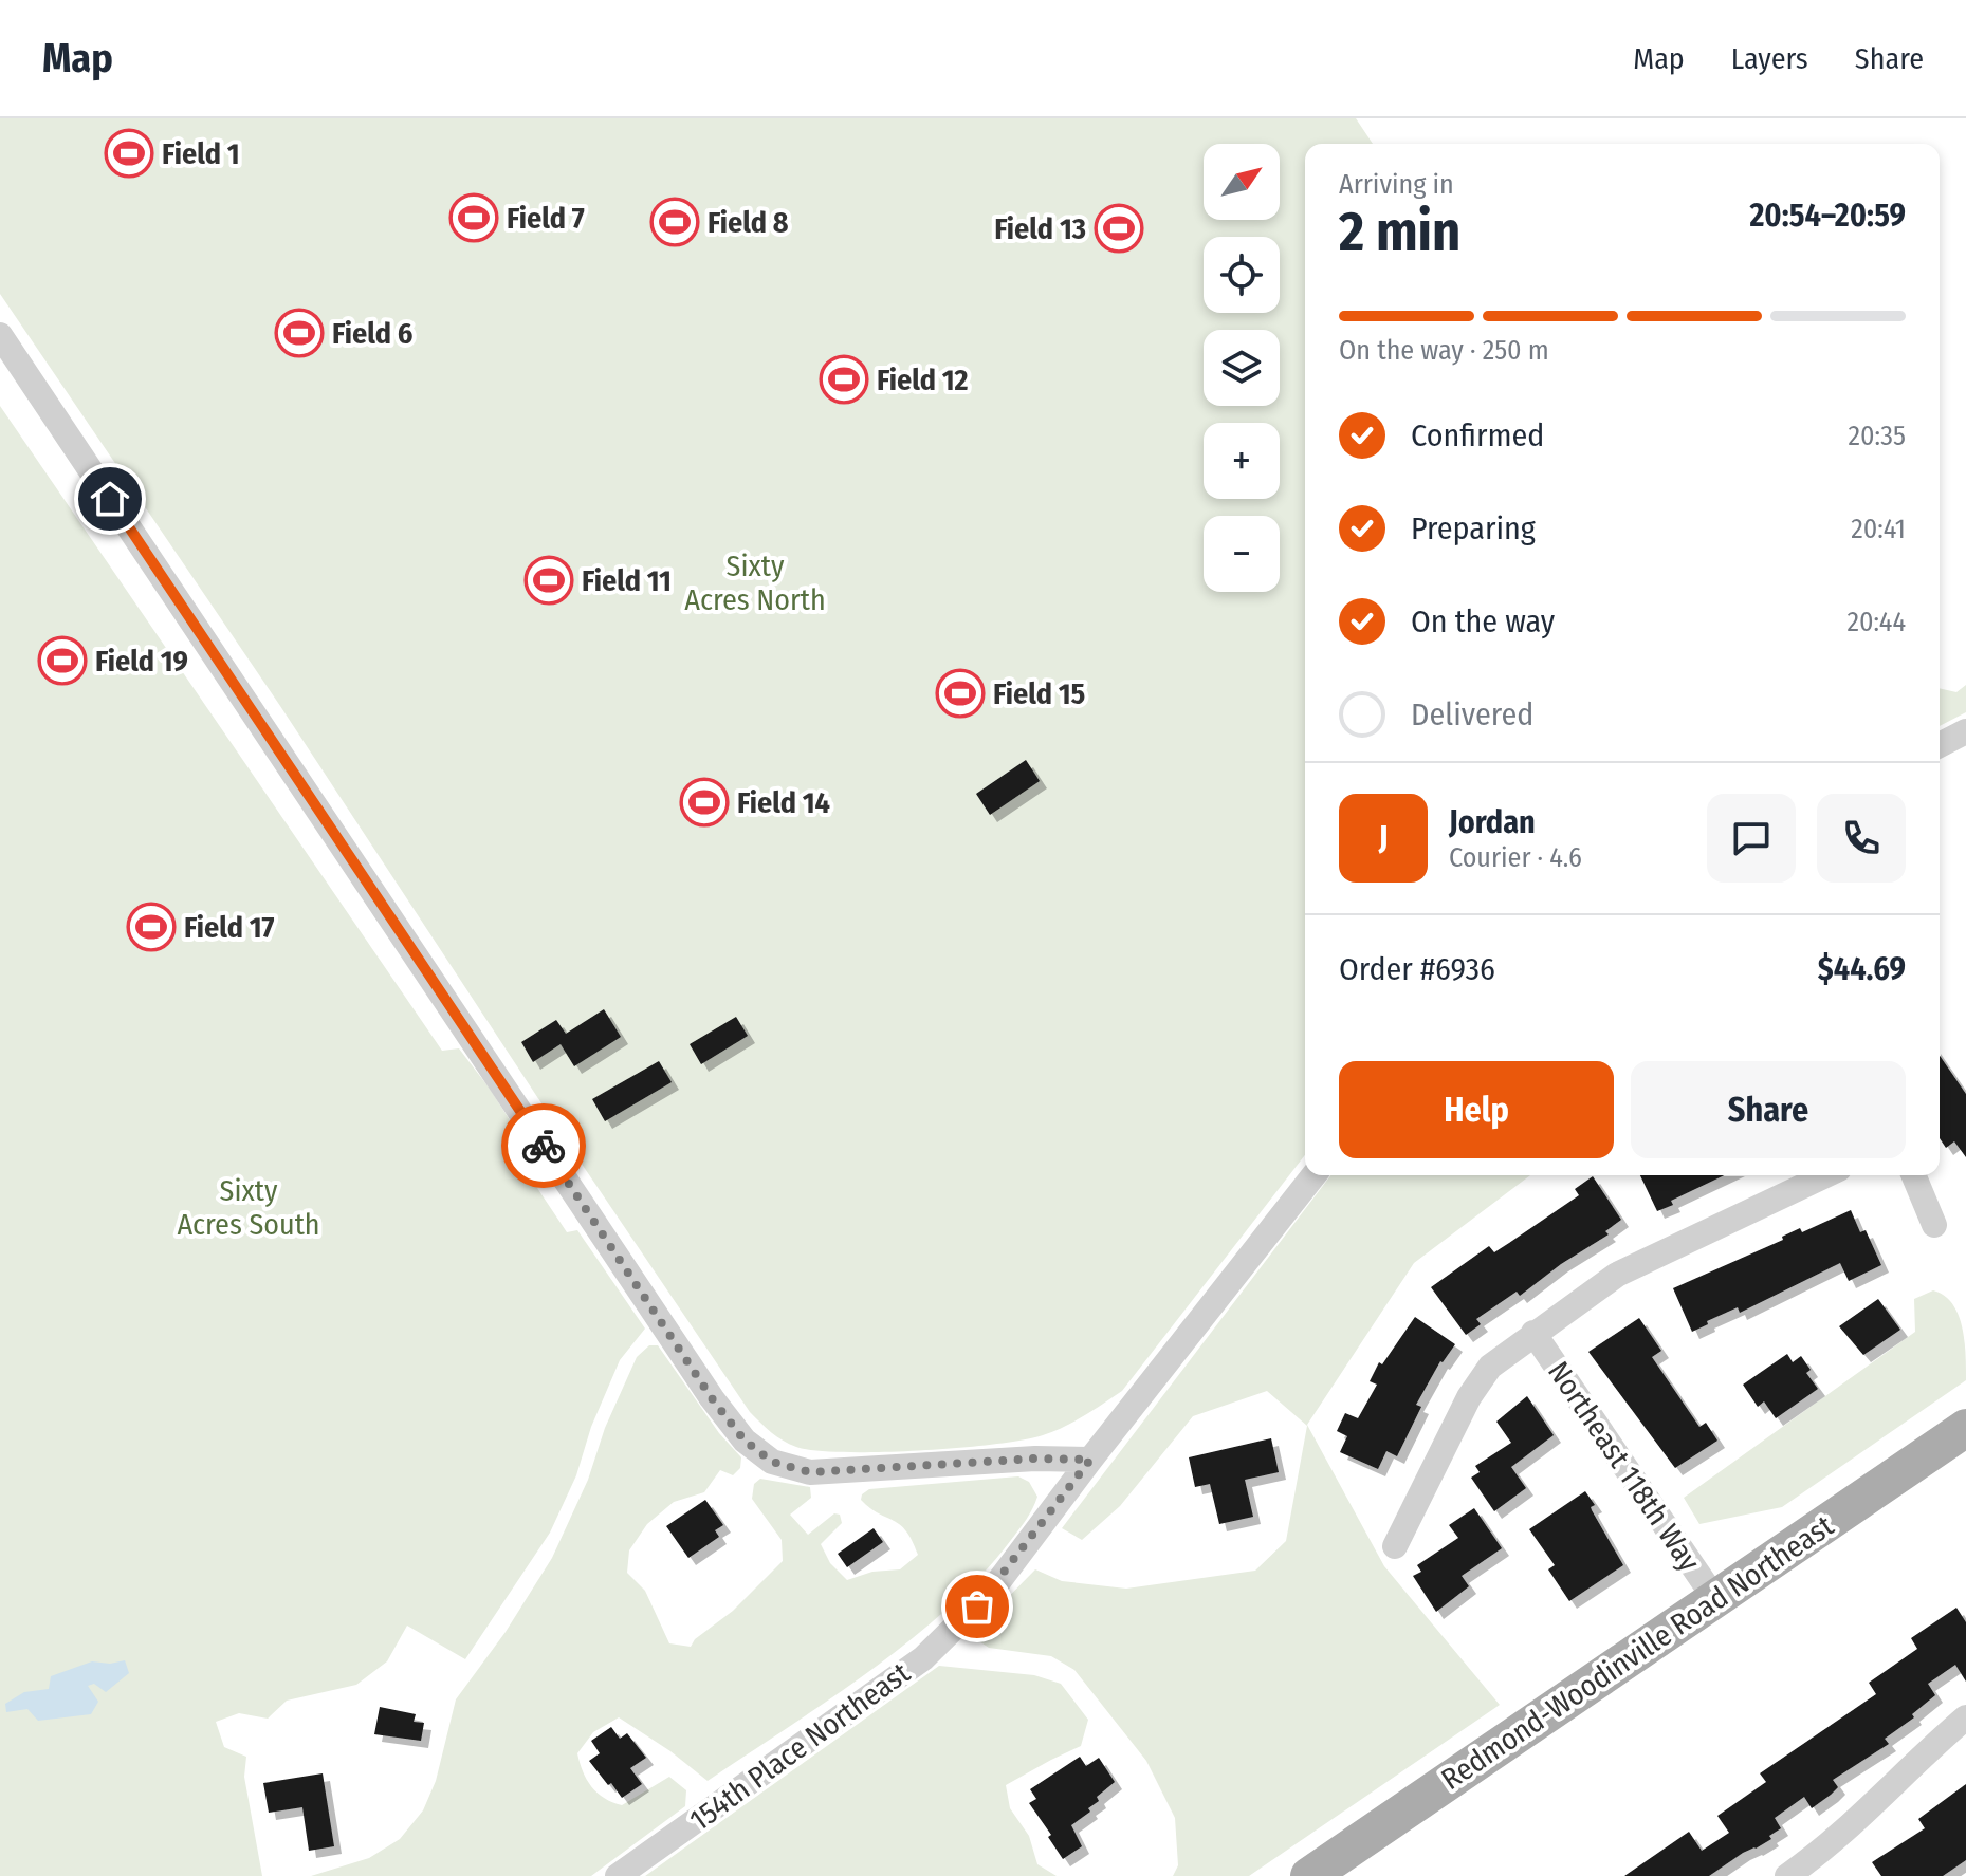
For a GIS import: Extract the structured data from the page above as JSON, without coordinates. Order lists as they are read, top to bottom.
{
  "streets": {
    "main road": ["Redmond-Woodinville Road Northeast"],
    "street": ["Northeast 118th Way", "154th Place Northeast"]
  },
  "crossings": [
    ["Northeast 118th Way", "Redmond-Woodinville Road Northeast"]
  ],
  "parks": ["Sixty Acres North", "Sixty Acres South"],
  "places": {
    "sports": [
      "Field 1",
      "Field 7",
      "Field 8",
      "Field 13",
      "Field 6",
      "Field 12",
      "Field 11",
      "Field 19",
      "Field 15",
      "Field 14",
      "Field 17"
    ]
  },
  "north": "top right",
  "page": {
    "header": "Map",
    "nav": ["Map", "Layers", "Share"],
    "map_buttons": ["+", "−"],
    "heading": ["2 min", "Arriving in", "20:54–20:59"],
    "panel": [
      "Jordan",
      "Courier · 4.6",
      "Order #6936",
      "$44.69"
    ],
    "bar": "On the way · 250 m",
    "list": [
      ["Confirmed", "20:35"],
      ["Preparing", "20:41"],
      ["On the way", "20:44"],
      "Delivered"
    ],
    "round": "J",
    "buttons": ["Help", "Share"]
  }
}
